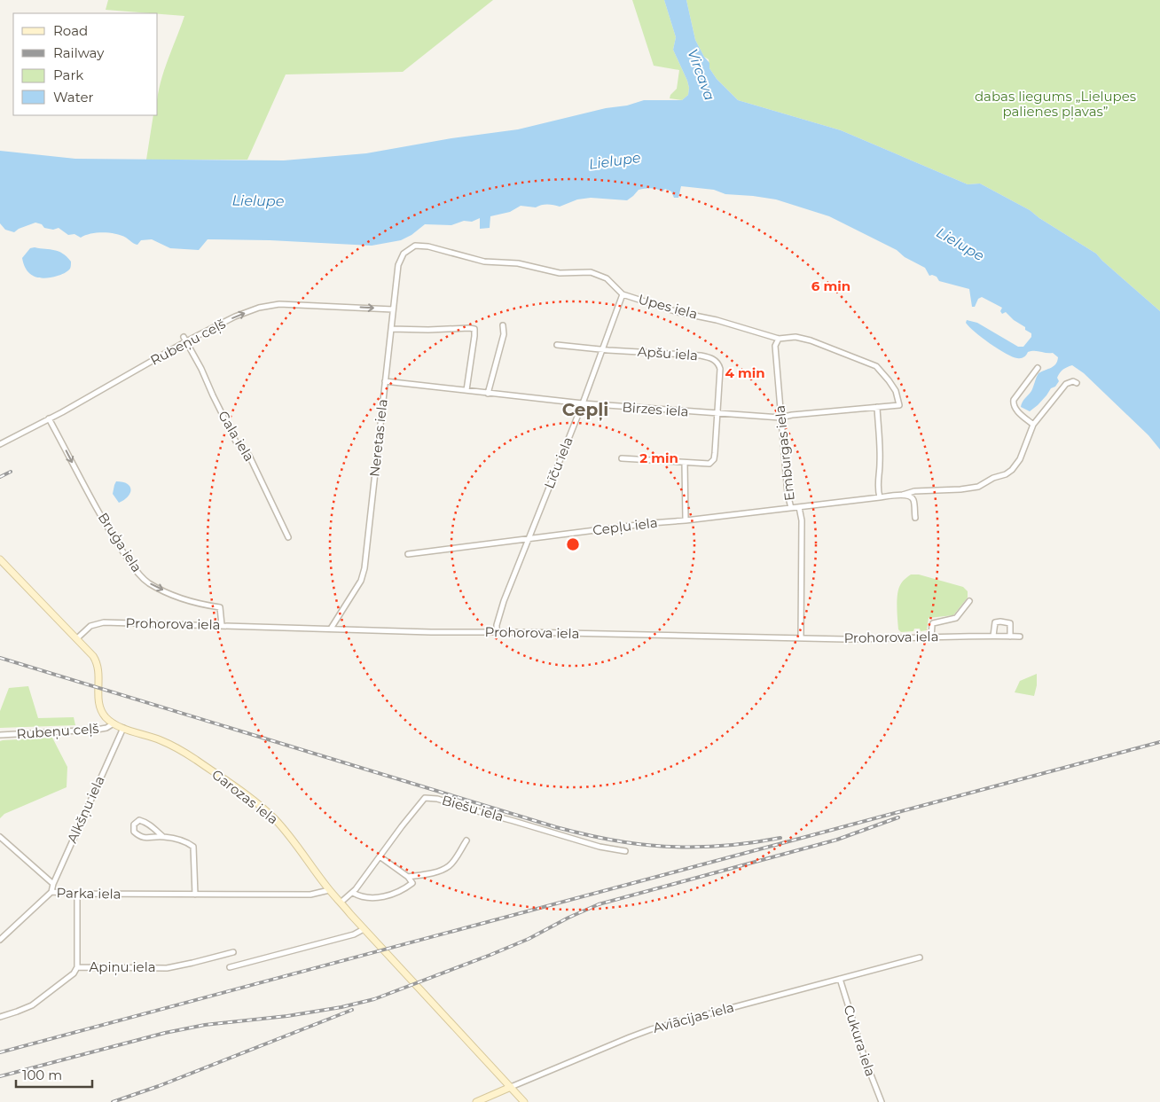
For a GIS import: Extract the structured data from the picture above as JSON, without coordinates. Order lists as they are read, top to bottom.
{
  "streets": {
    "main road": ["Garozas iela", "Aviācijas iela"],
    "street": [
      "Upes iela",
      "Rubeņu ceļš",
      "Apšu iela",
      "Birzes iela",
      "Gala iela",
      "Neretas iela",
      "Emburgas iela",
      "Līču iela",
      "Cepļu iela",
      "Bruģa iela",
      "Prohorova iela",
      "Biešu iela",
      "Alkšņu iela",
      "Parka iela",
      "Apiņu iela",
      "Cukura iela"
    ]
  },
  "crossings": [
    ["Upes iela", "Birzes iela"],
    ["Upes iela", "Neretas iela"],
    ["Upes iela", "Emburgas iela"],
    ["Upes iela", "Līču iela"],
    ["Rubeņu ceļš", "Gala iela"],
    ["Rubeņu ceļš", "Neretas iela"],
    ["Rubeņu ceļš", "Bruģa iela"],
    ["Rubeņu ceļš", "Garozas iela"],
    ["Apšu iela", "Birzes iela"],
    ["Apšu iela", "Līču iela"],
    ["Birzes iela", "Neretas iela"],
    ["Birzes iela", "Emburgas iela"],
    ["Birzes iela", "Līču iela"],
    ["Neretas iela", "Prohorova iela"],
    ["Emburgas iela", "Cepļu iela"],
    ["Emburgas iela", "Prohorova iela"],
    ["Līču iela", "Cepļu iela"],
    ["Līču iela", "Prohorova iela"],
    ["Bruģa iela", "Prohorova iela"],
    ["Prohorova iela", "Garozas iela"],
    ["Garozas iela", "Biešu iela"],
    ["Garozas iela", "Alkšņu iela"],
    ["Garozas iela", "Parka iela"],
    ["Garozas iela", "Aviācijas iela"],
    ["Alkšņu iela", "Parka iela"],
    ["Aviācijas iela", "Cukura iela"]
  ],
  "one_way": ["Rubeņu ceļš", "Bruģa iela"],
  "districts": ["Cepļi"],
  "water": ["Vircava", "Lielupe"],
  "parks": ["dabas liegums „Lielupes palienes pļavas”"],
  "legend": [
    "Road",
    "Railway",
    "Park",
    "Water"
  ],
  "scale_bar": "100 m",
  "rings": ["6 min", "4 min", "2 min"]
}
